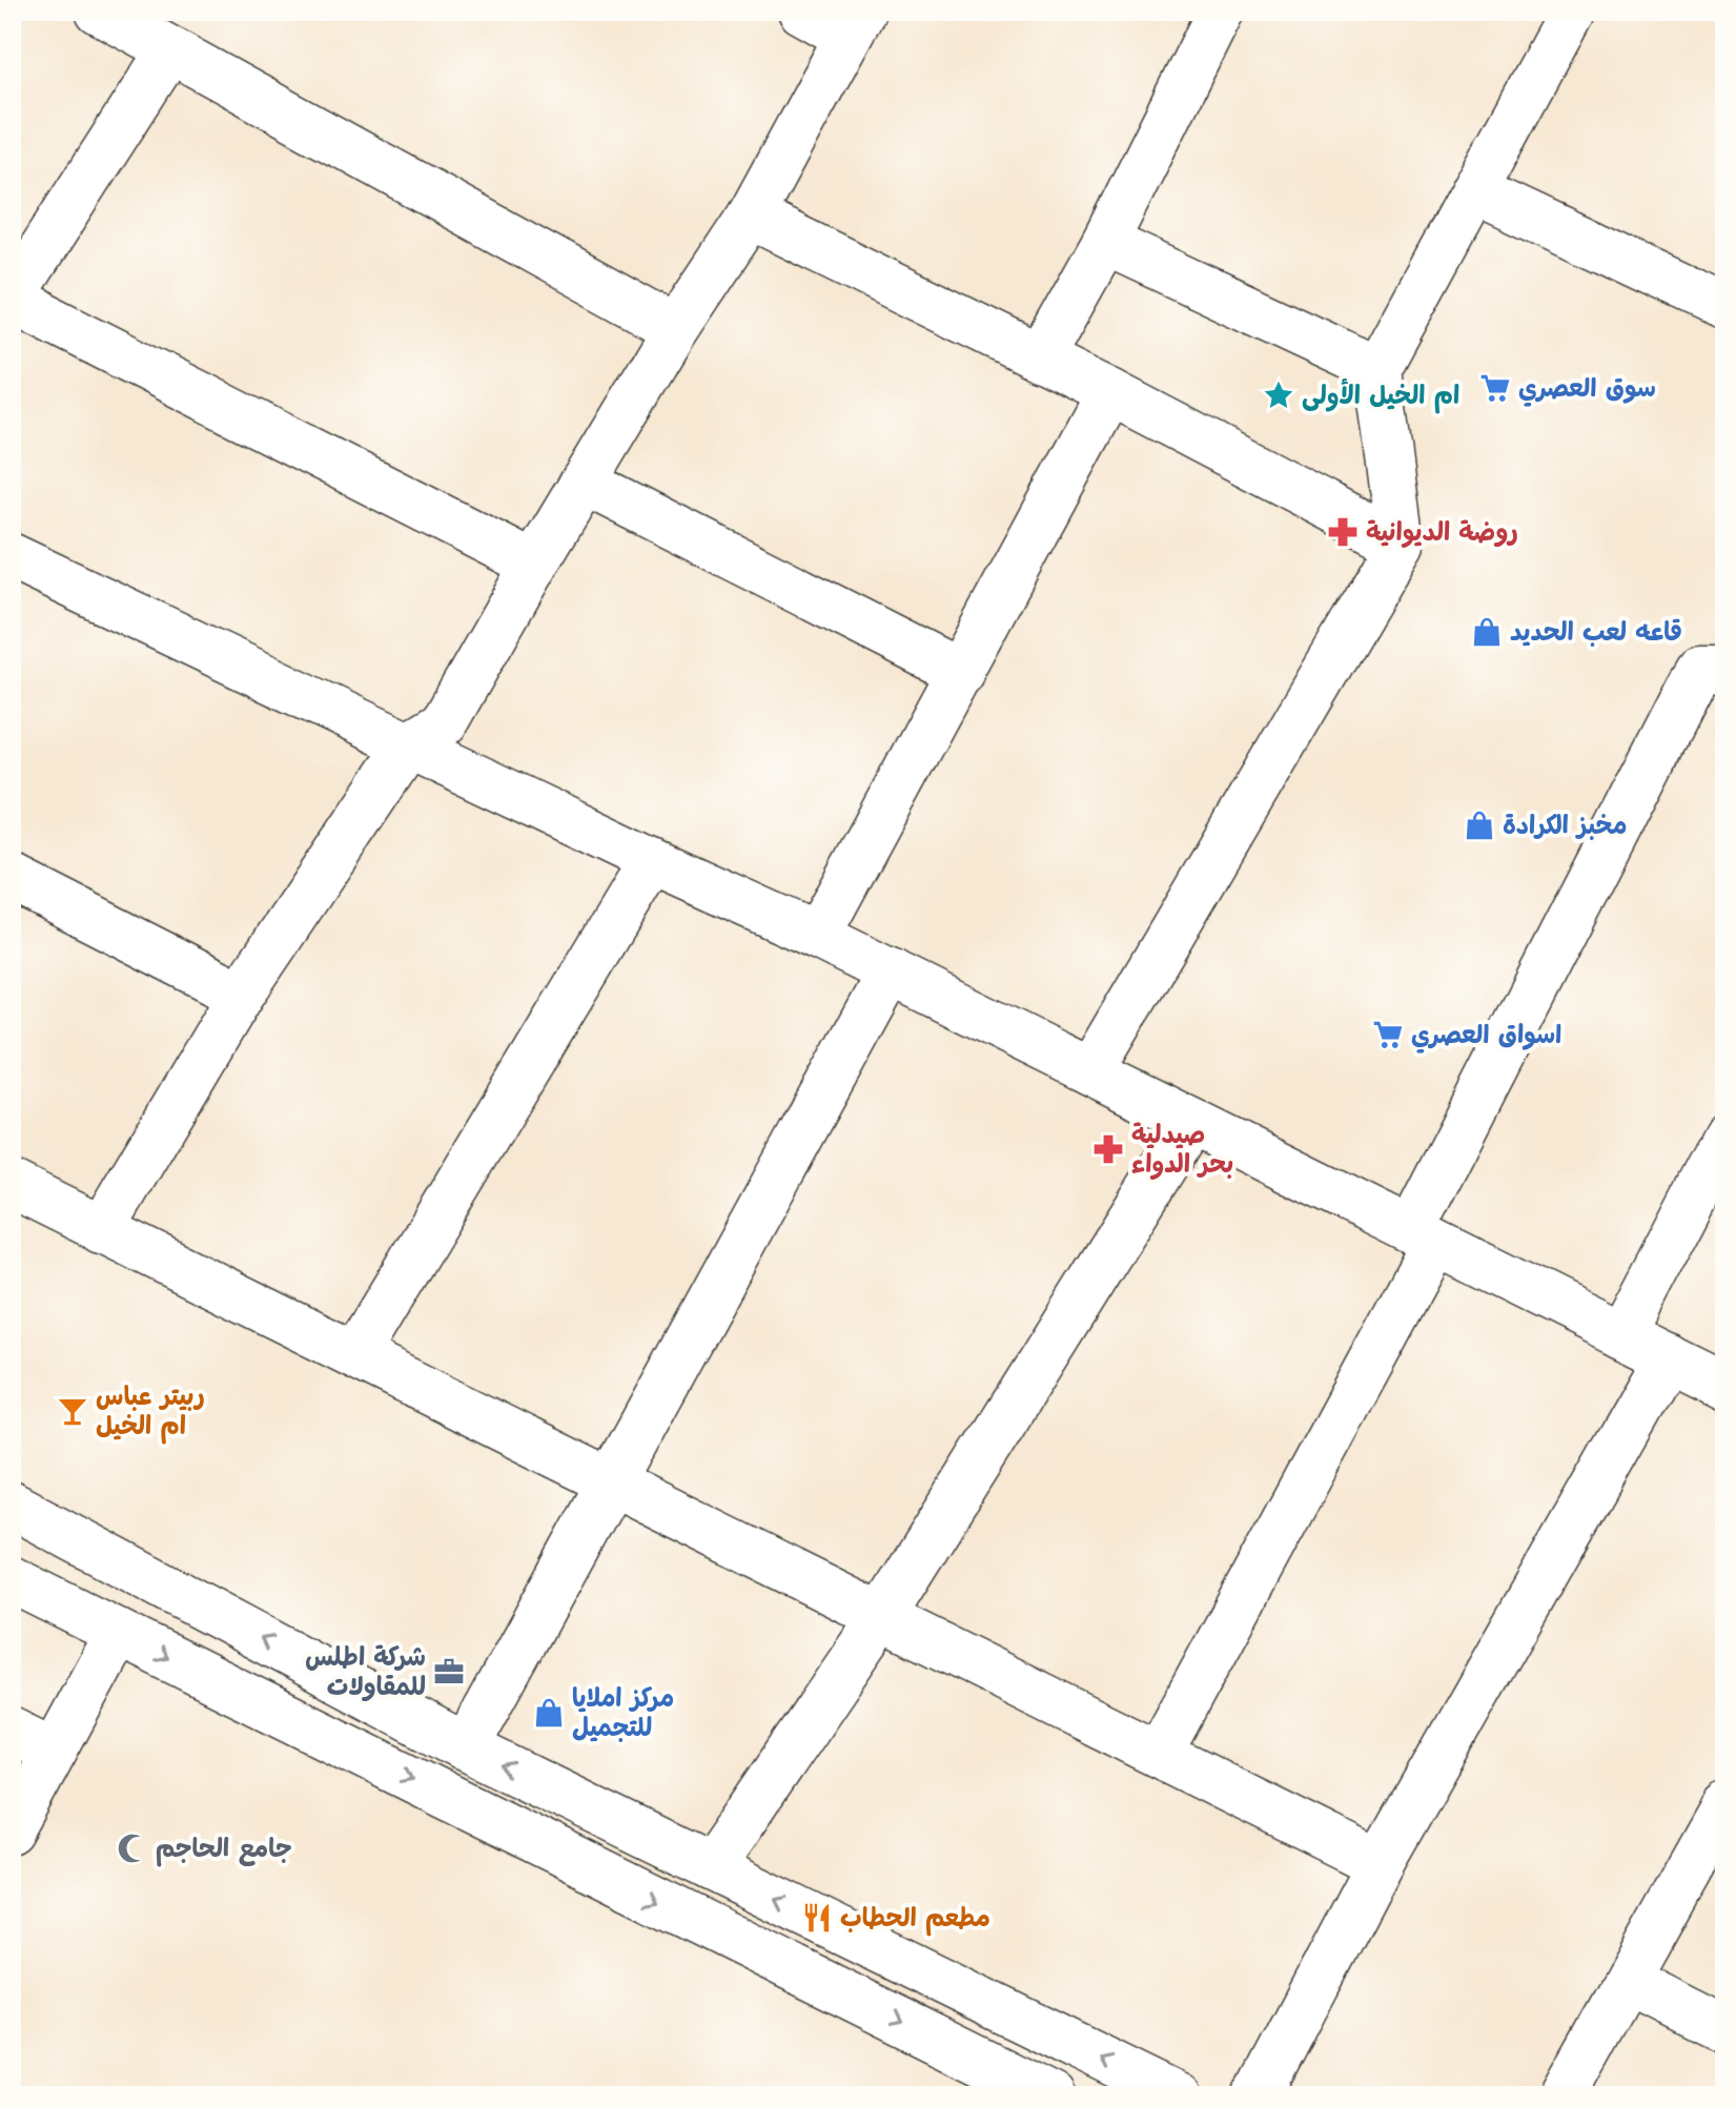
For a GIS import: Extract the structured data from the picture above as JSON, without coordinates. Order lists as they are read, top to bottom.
{
  "places": {
    "supermarket": ["سوق العصري", "اسواق العصري"],
    "place": ["ام الخيل الأولى"],
    "pharmacy": ["روضة الديوانية", "صيدلية بحر الدواء"],
    "shop": ["قاعه لعب الحديد", "مخبز الكرادة", "مركز املايا للتجميل"],
    "bar": ["ربيتر عباس ام الخيل"],
    "office": ["شركة اطلس للمقاولات"],
    "mosque": ["جامع الحاجم"],
    "restaurant": ["مطعم الحطاب"]
  }
}
